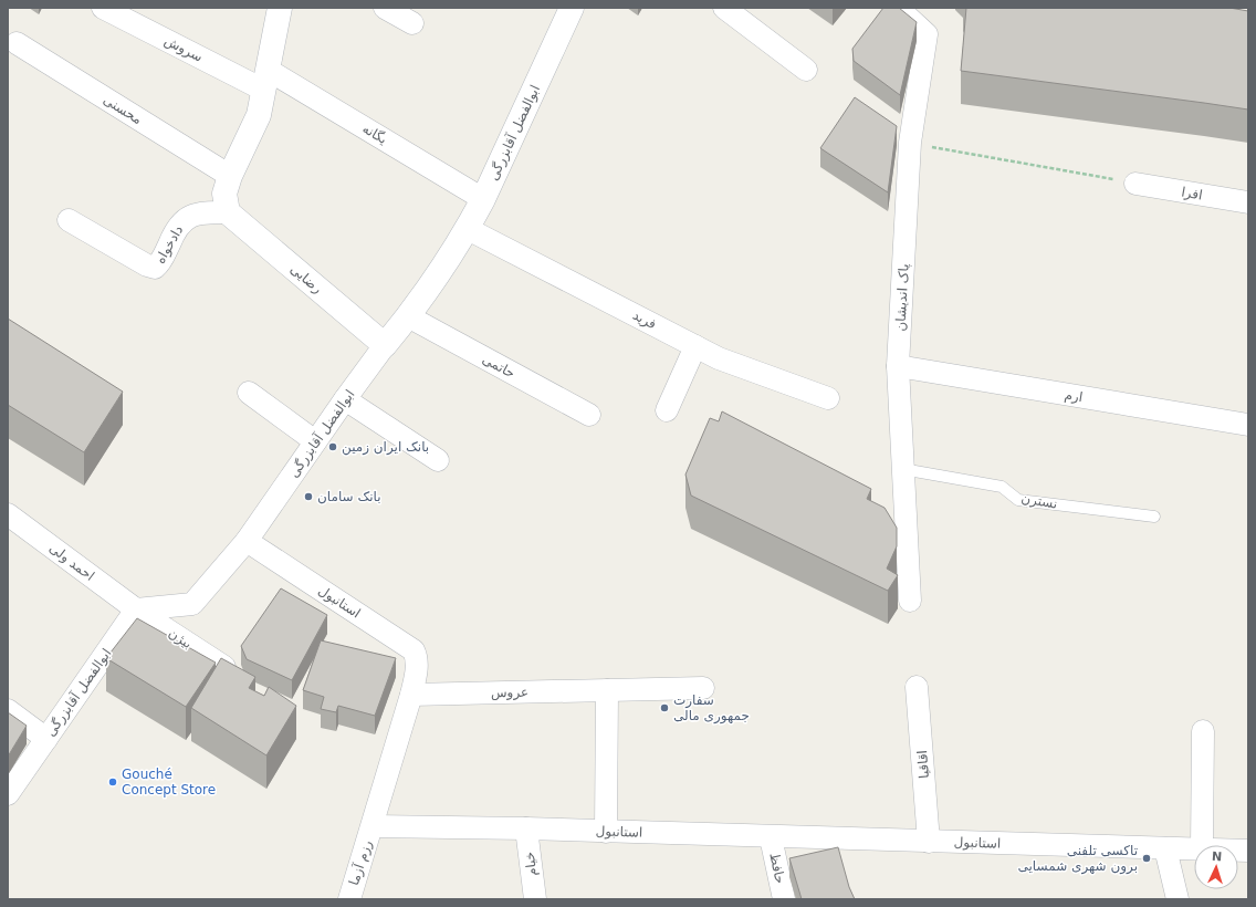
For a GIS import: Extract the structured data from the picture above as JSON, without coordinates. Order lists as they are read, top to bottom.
{
  "streets": {
    "street": [
      "سروش",
      "محسنی",
      "ابوالفضل آقابزرگی",
      "یگانه",
      "افرا",
      "دادخواه",
      "رضایی",
      "پاک اندیشان",
      "فرید",
      "حاتمی",
      "ارم",
      "احمد ولی",
      "استانبول",
      "بیژن",
      "عروس",
      "اقاقیا",
      "رزم آزما",
      "خیام",
      "حافظ"
    ],
    "lane": ["نسترن"]
  },
  "crossings": [
    ["سروش", "یگانه"],
    ["ابوالفضل آقابزرگی", "یگانه"],
    ["ابوالفضل آقابزرگی", "رضایی"],
    ["ابوالفضل آقابزرگی", "فرید"],
    ["ابوالفضل آقابزرگی", "حاتمی"],
    ["ابوالفضل آقابزرگی", "احمد ولی"],
    ["ابوالفضل آقابزرگی", "استانبول"],
    ["ابوالفضل آقابزرگی", "بیژن"],
    ["دادخواه", "رضایی"],
    ["پاک اندیشان", "ارم"],
    ["پاک اندیشان", "نسترن"],
    ["احمد ولی", "بیژن"],
    ["استانبول", "عروس"],
    ["استانبول", "اقاقیا"],
    ["استانبول", "رزم آزما"],
    ["استانبول", "خیام"],
    ["استانبول", "حافظ"]
  ],
  "places": [
    "بانک ایران زمین",
    "بانک سامان",
    "سفارت جمهوری مالی",
    "Gouché Concept Store",
    "تاکسی تلفنی برون شهری شمسایی"
  ],
  "north": "top"
}
